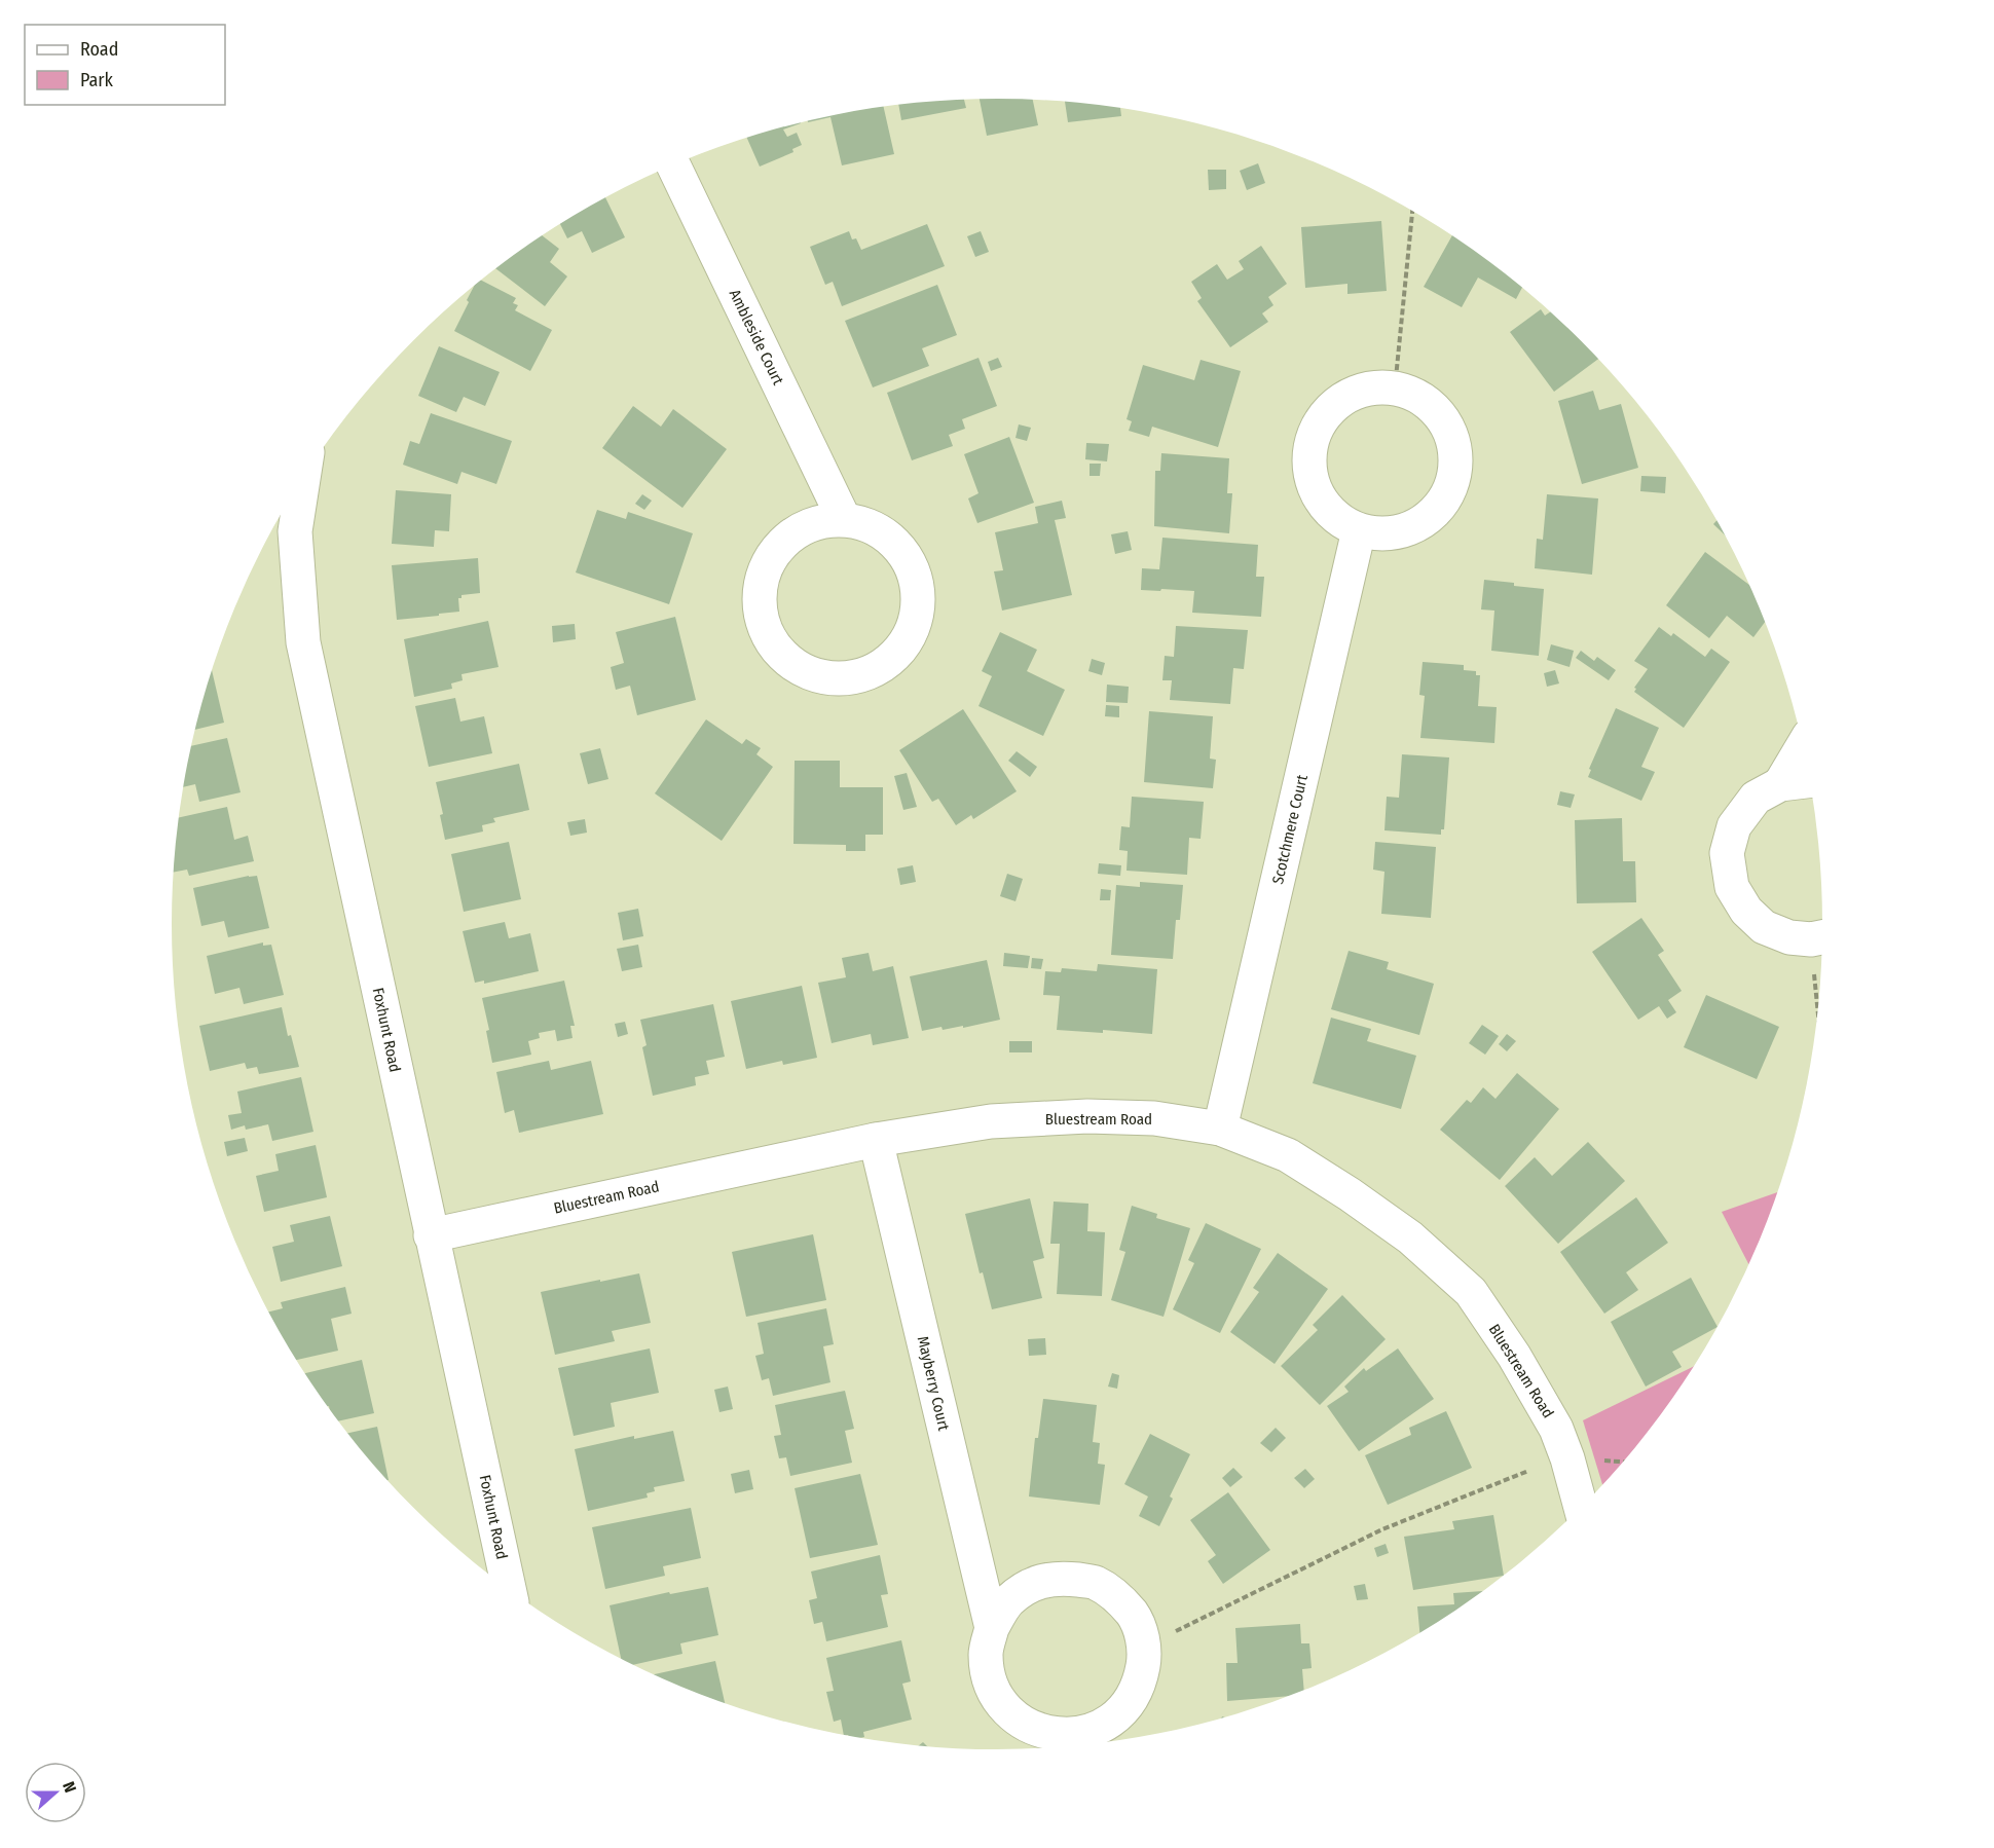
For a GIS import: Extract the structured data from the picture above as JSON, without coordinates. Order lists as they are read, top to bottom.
{
  "streets": {
    "street": [
      "Ambleside Court",
      "Scotchmere Court",
      "Foxhunt Road",
      "Bluestream Road",
      "Mayberry Court"
    ]
  },
  "crossings": [
    ["Scotchmere Court", "Bluestream Road"],
    ["Foxhunt Road", "Bluestream Road"],
    ["Bluestream Road", "Mayberry Court"]
  ],
  "legend": ["Road", "Park"],
  "north": "right"
}
